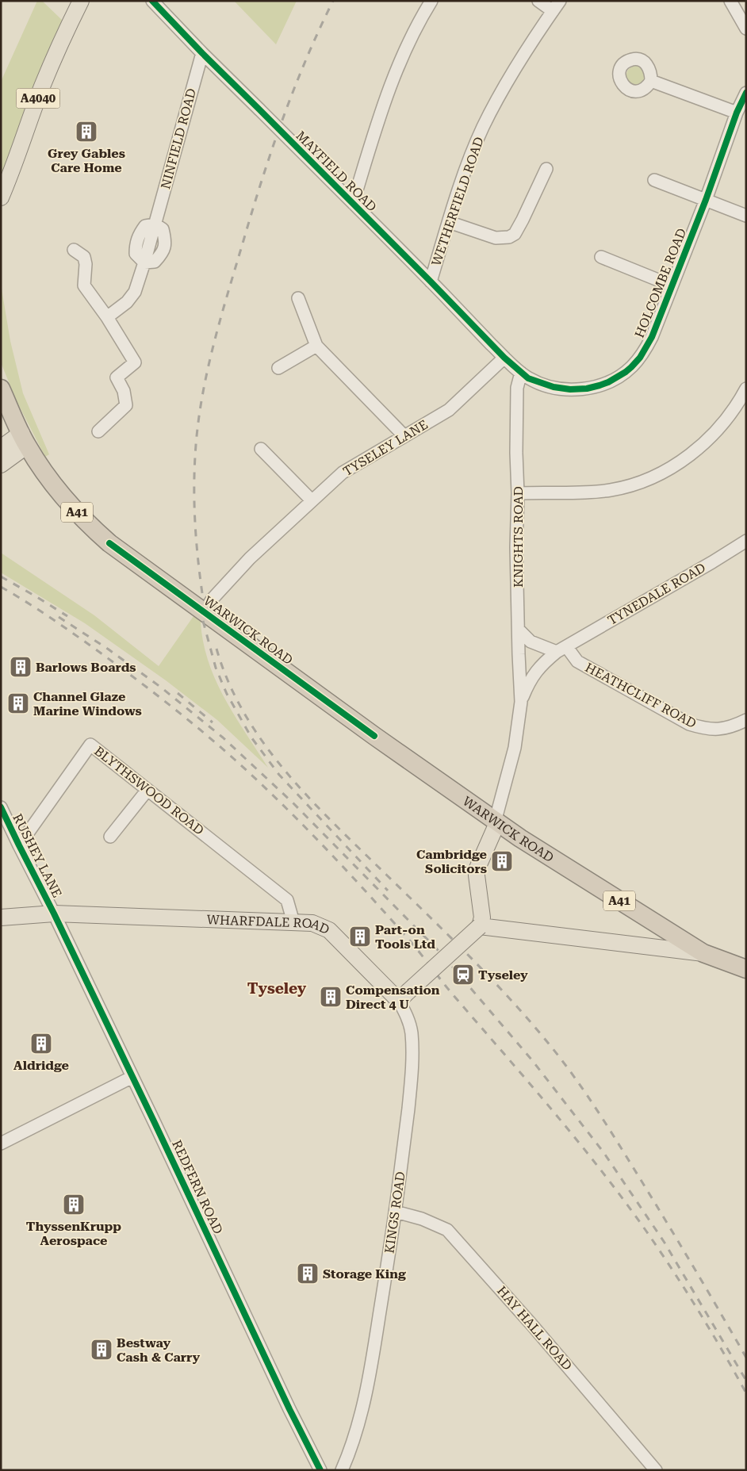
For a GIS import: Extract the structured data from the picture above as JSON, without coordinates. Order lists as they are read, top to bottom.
{
  "streets": {
    "highway": ["A41", "WARWICK ROAD"],
    "main road": ["A4040", "WHARFDALE ROAD"],
    "street": [
      "NINFIELD ROAD",
      "MAYFIELD ROAD",
      "WETHERFIELD ROAD",
      "HOLCOMBE ROAD",
      "TYSELEY LANE",
      "KNIGHTS ROAD",
      "TYNEDALE ROAD",
      "HEATHCLIFF ROAD",
      "BLYTHSWOOD ROAD",
      "RUSHEY LANE",
      "REDFERN ROAD",
      "KINGS ROAD",
      "HAY HALL ROAD"
    ]
  },
  "crossings": [
    ["NINFIELD ROAD", "MAYFIELD ROAD"],
    ["MAYFIELD ROAD", "WETHERFIELD ROAD"],
    ["MAYFIELD ROAD", "HOLCOMBE ROAD"],
    ["MAYFIELD ROAD", "TYSELEY LANE"],
    ["HOLCOMBE ROAD", "TYSELEY LANE"],
    ["HOLCOMBE ROAD", "KNIGHTS ROAD"],
    ["TYSELEY LANE", "WARWICK ROAD"],
    ["KNIGHTS ROAD", "TYNEDALE ROAD"],
    ["KNIGHTS ROAD", "WARWICK ROAD"],
    ["KNIGHTS ROAD", "HEATHCLIFF ROAD"],
    ["TYNEDALE ROAD", "HEATHCLIFF ROAD"],
    ["BLYTHSWOOD ROAD", "RUSHEY LANE"],
    ["BLYTHSWOOD ROAD", "WHARFDALE ROAD"],
    ["RUSHEY LANE", "WHARFDALE ROAD"],
    ["RUSHEY LANE", "REDFERN ROAD"],
    ["WHARFDALE ROAD", "REDFERN ROAD"],
    ["WHARFDALE ROAD", "KINGS ROAD"],
    ["KINGS ROAD", "HAY HALL ROAD"]
  ],
  "districts": ["Tyseley"],
  "places": {
    "building": [
      "Grey Gables Care Home",
      "Barlows Boards",
      "Channel Glaze Marine Windows",
      "Cambridge Solicitors",
      "Part-on Tools Ltd",
      "Compensation Direct 4 U",
      "Aldridge",
      "ThyssenKrupp Aerospace",
      "Storage King",
      "Bestway Cash & Carry"
    ],
    "station": ["Tyseley"]
  }
}
